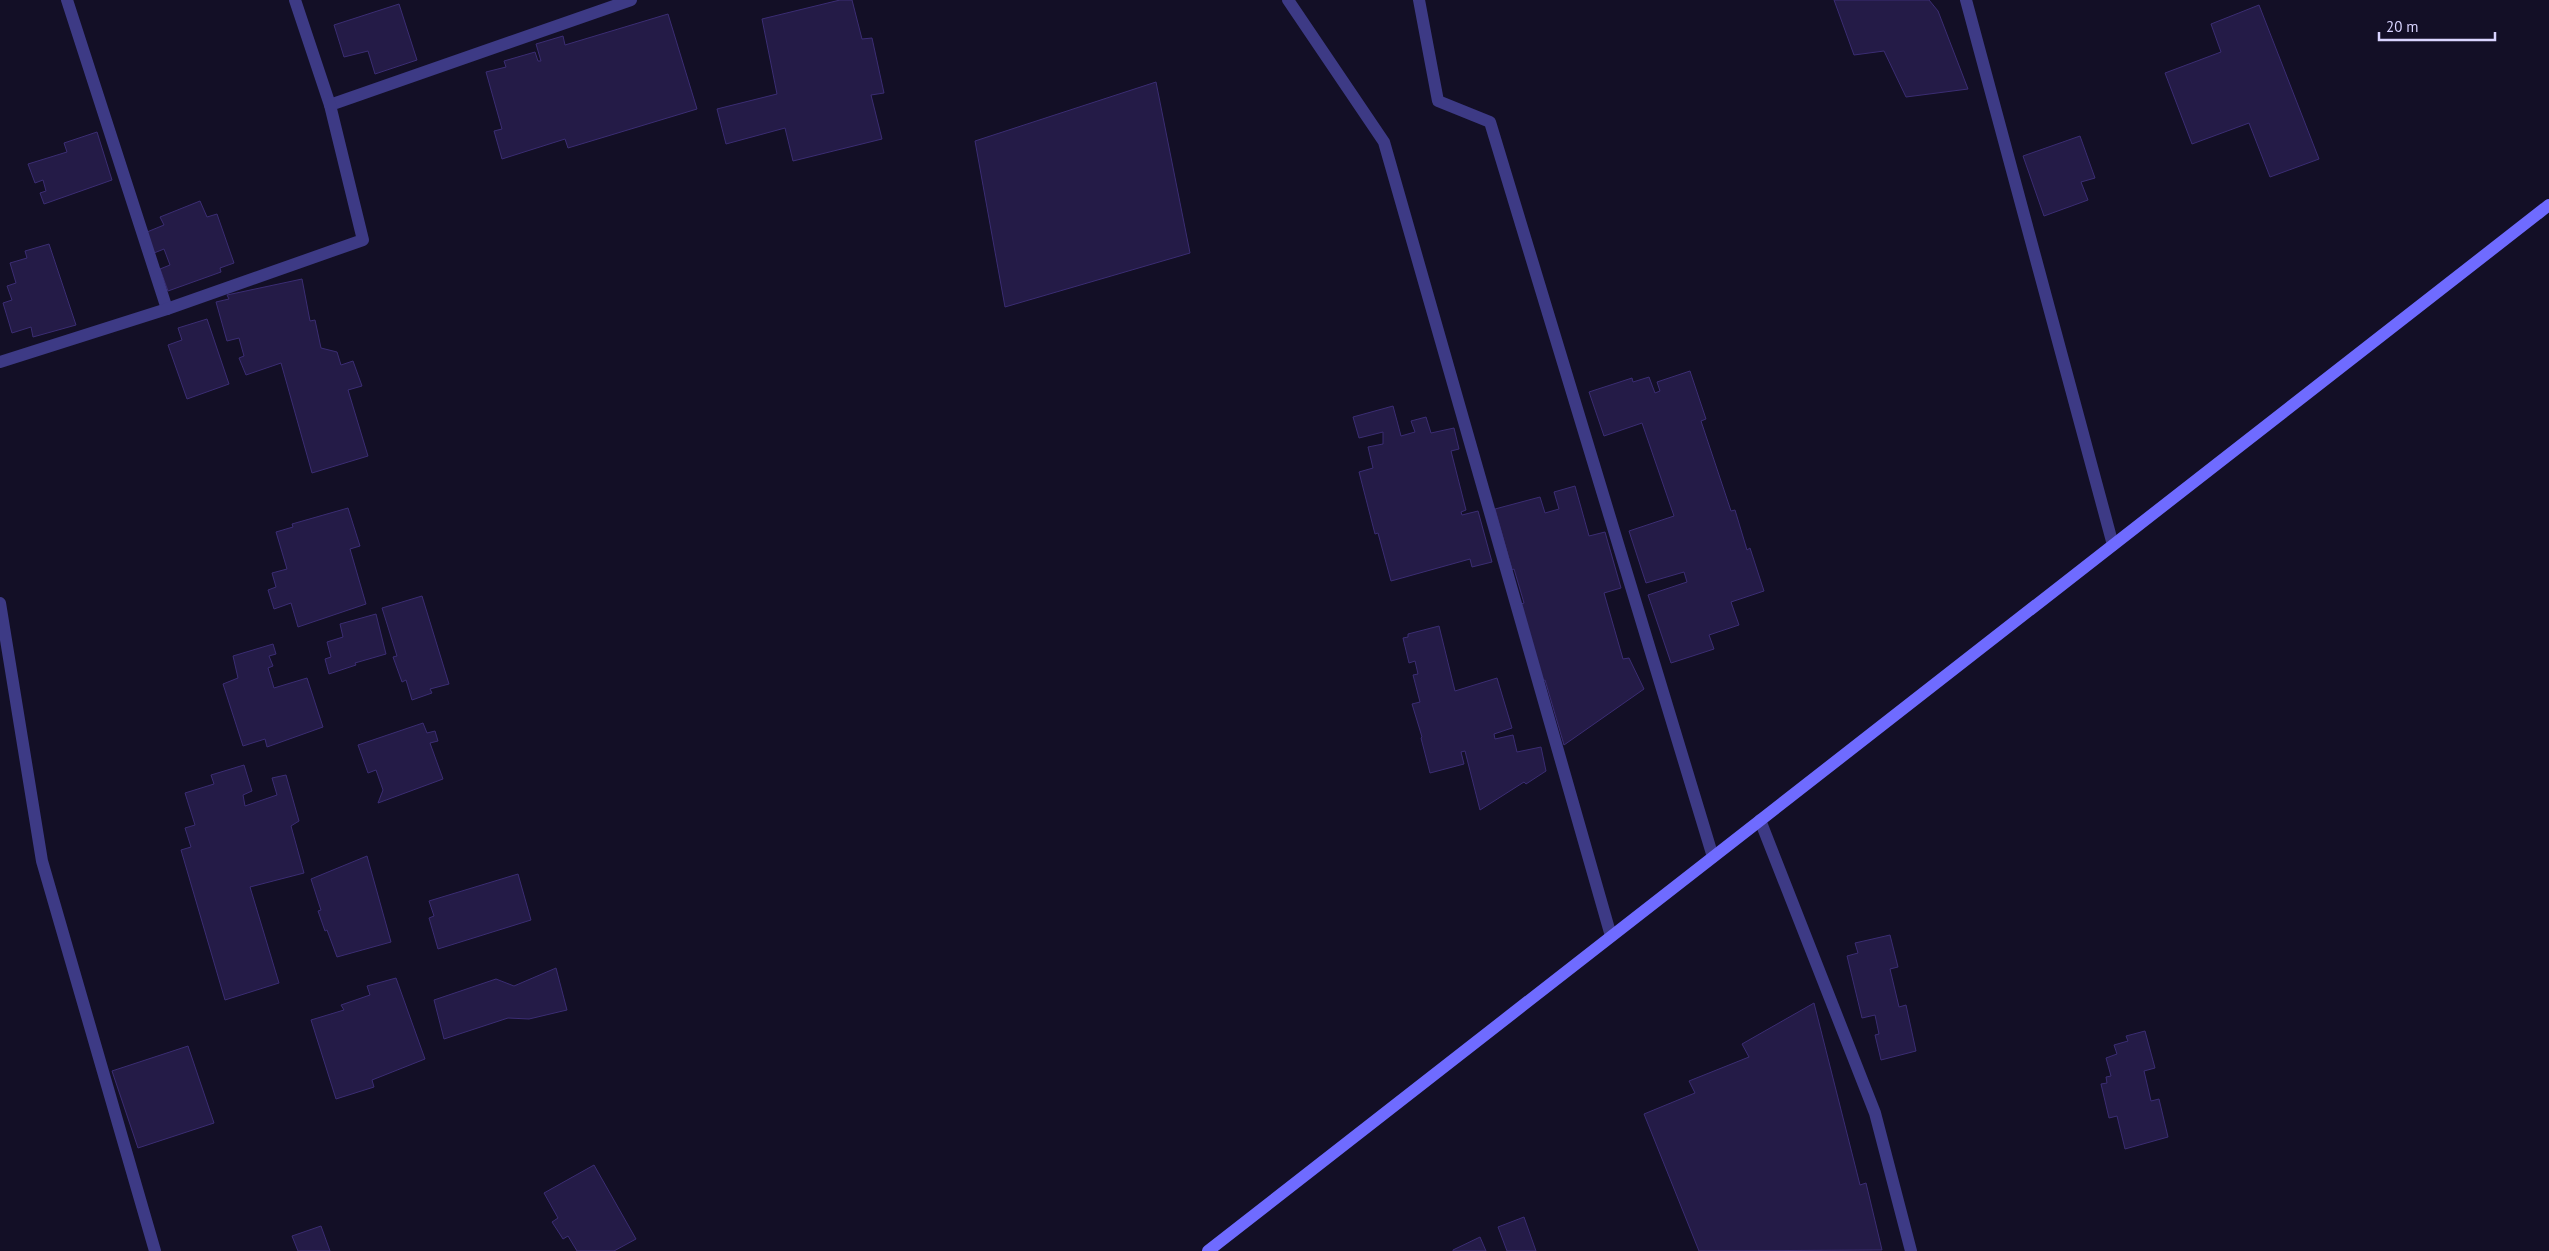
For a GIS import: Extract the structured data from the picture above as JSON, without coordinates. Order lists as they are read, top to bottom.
{
  "scale_bar": "20 m"
}
